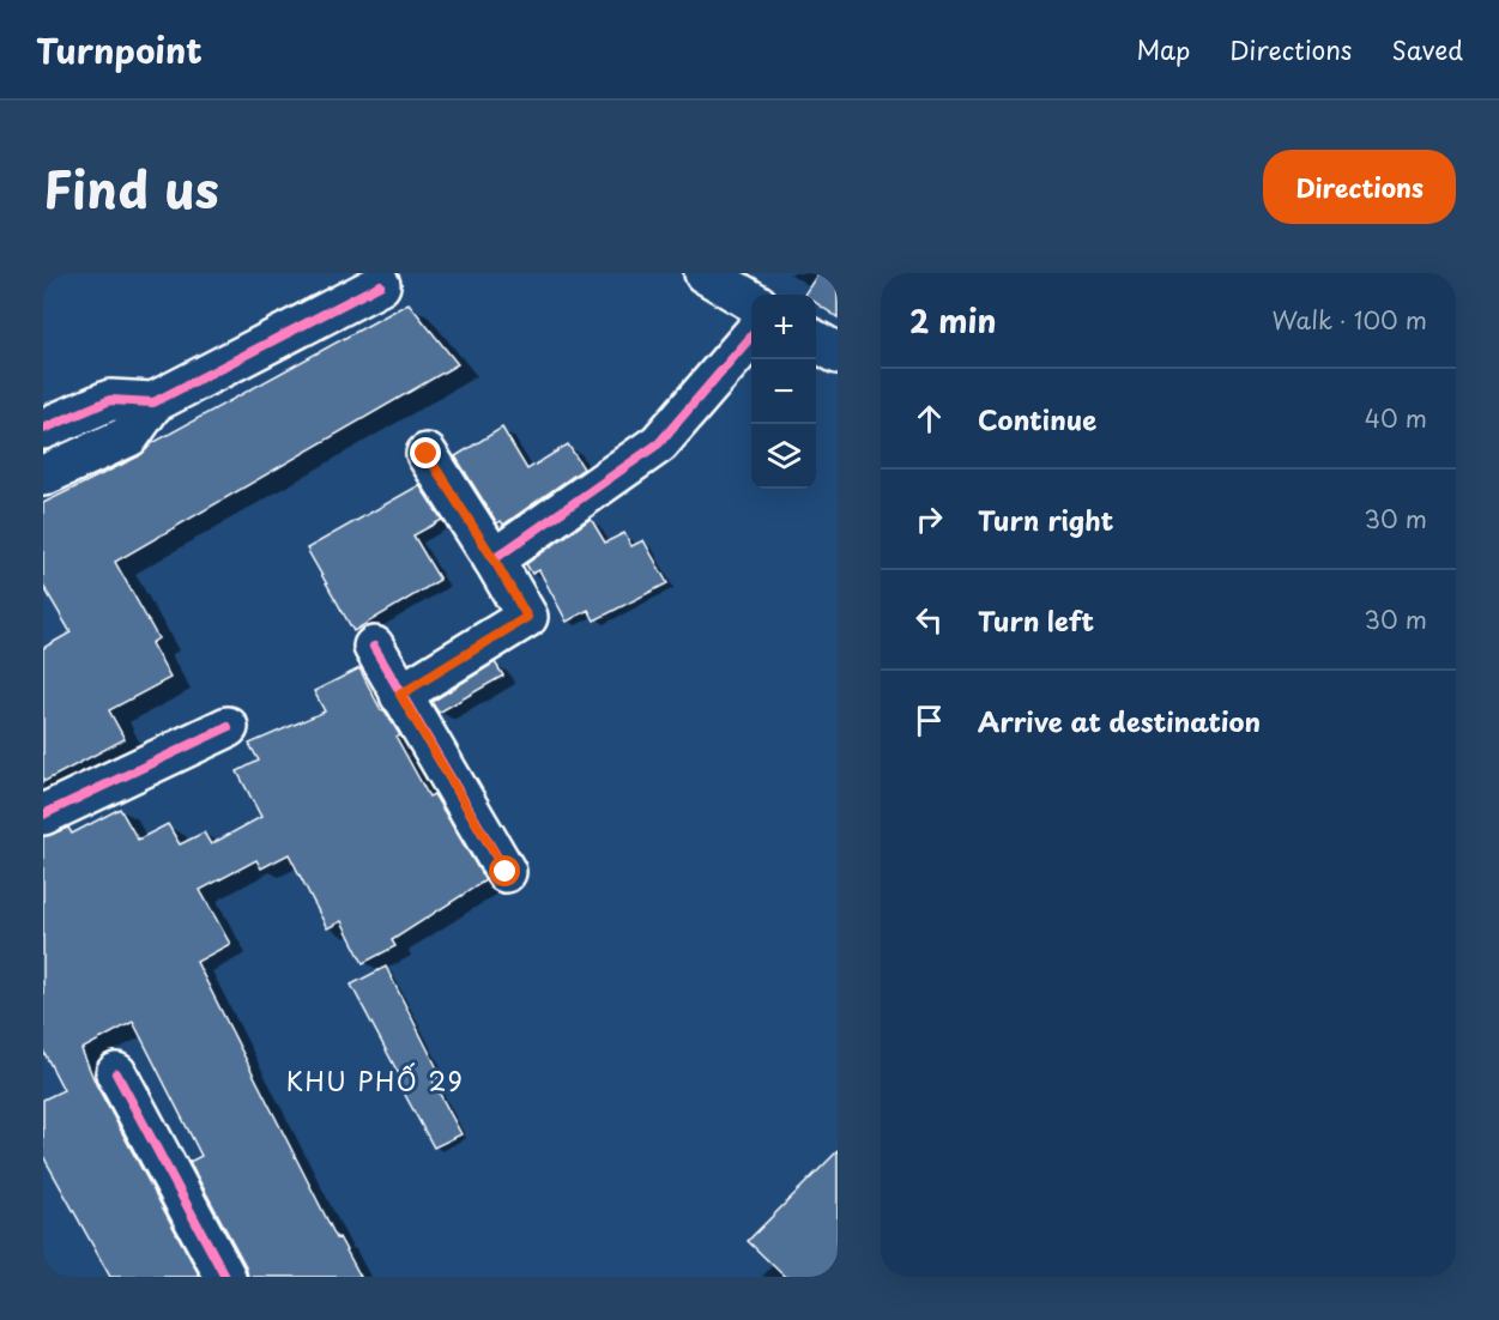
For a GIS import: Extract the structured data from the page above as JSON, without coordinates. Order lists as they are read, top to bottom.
{
  "districts": ["KHU PHỐ 29"],
  "page": {
    "header": "Turnpoint",
    "nav": ["Map", "Directions", "Saved"],
    "title": "Find us",
    "buttons": "Directions",
    "heading": ["2 min", "Walk · 100 m"],
    "map_buttons": ["+", "−"],
    "list": [
      ["Continue", "40 m"],
      ["Turn right", "30 m"],
      ["Turn left", "30 m"],
      "Arrive at destination"
    ]
  }
}
